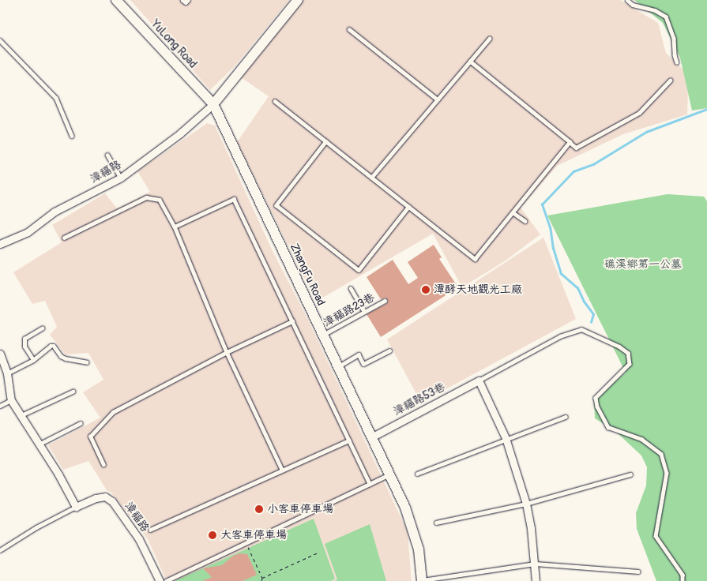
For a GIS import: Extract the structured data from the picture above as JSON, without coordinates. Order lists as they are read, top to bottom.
{
  "streets": {
    "street": [
      "YuLong Road",
      "漳福路",
      "ZhangFu Road",
      "漳福路53巷"
    ],
    "lane": ["漳福路23巷"]
  },
  "crossings": [
    ["YuLong Road", "漳福路"],
    ["YuLong Road", "ZhangFu Road"],
    ["漳福路", "ZhangFu Road"],
    ["ZhangFu Road", "漳福路23巷"],
    ["ZhangFu Road", "漳福路53巷"]
  ],
  "parks": ["礁溪鄉第一公墓"],
  "places": ["潭酵天地觀光工廠", "小客車停車場", "大客車停車場"]
}
